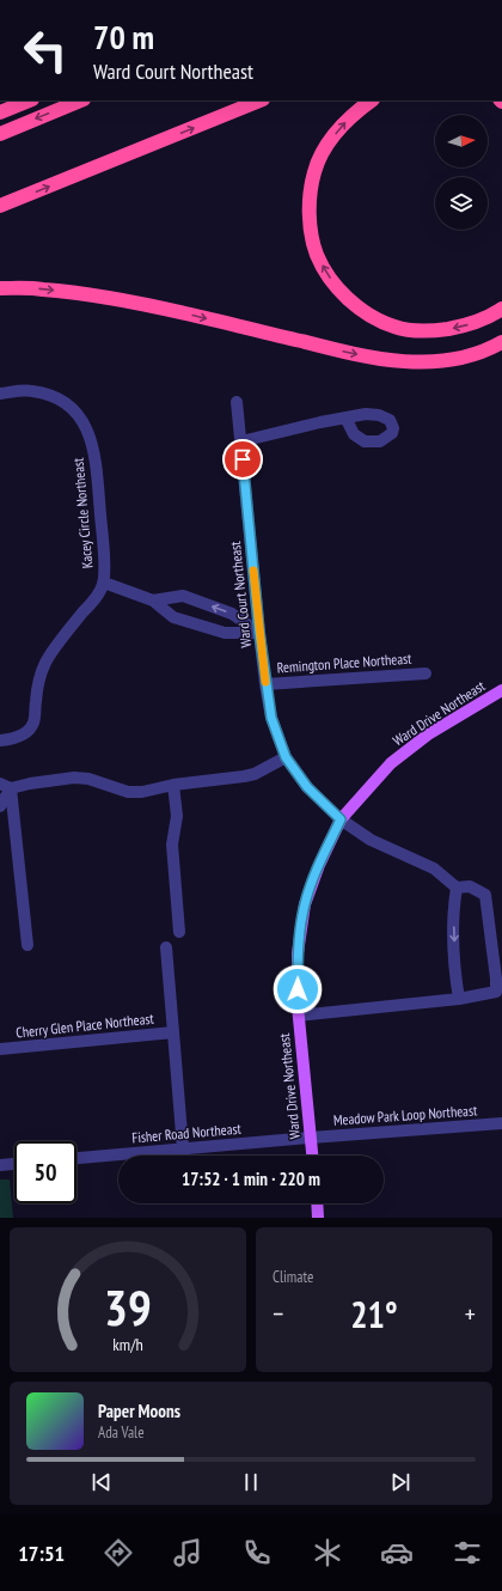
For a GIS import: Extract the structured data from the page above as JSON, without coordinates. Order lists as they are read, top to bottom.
{
  "streets": {
    "main road": ["Ward Drive Northeast"],
    "street": [
      "Kacey Circle Northeast",
      "Ward Court Northeast",
      "Remington Place Northeast",
      "Cherry Glen Place Northeast",
      "Meadow Park Loop Northeast",
      "Fisher Road Northeast"
    ]
  },
  "crossings": [
    ["Kacey Circle Northeast", "Ward Court Northeast"],
    ["Ward Court Northeast", "Remington Place Northeast"],
    ["Ward Court Northeast", "Ward Drive Northeast"],
    ["Ward Drive Northeast", "Meadow Park Loop Northeast"],
    ["Ward Drive Northeast", "Fisher Road Northeast"],
    ["Cherry Glen Place Northeast", "Fisher Road Northeast"],
    ["Meadow Park Loop Northeast", "Fisher Road Northeast"]
  ],
  "north": "right",
  "page": {
    "turn": ["70 m", "Ward Court Northeast"],
    "limit": "50",
    "trip": "17:52 · 1 min · 220 m",
    "tile": "Climate",
    "heat": ["−", "21°", "+"],
    "song": ["Paper Moons", "Ada Vale"],
    "tabs": "17:51",
    "gauge": ["39", "km/h"]
  }
}
